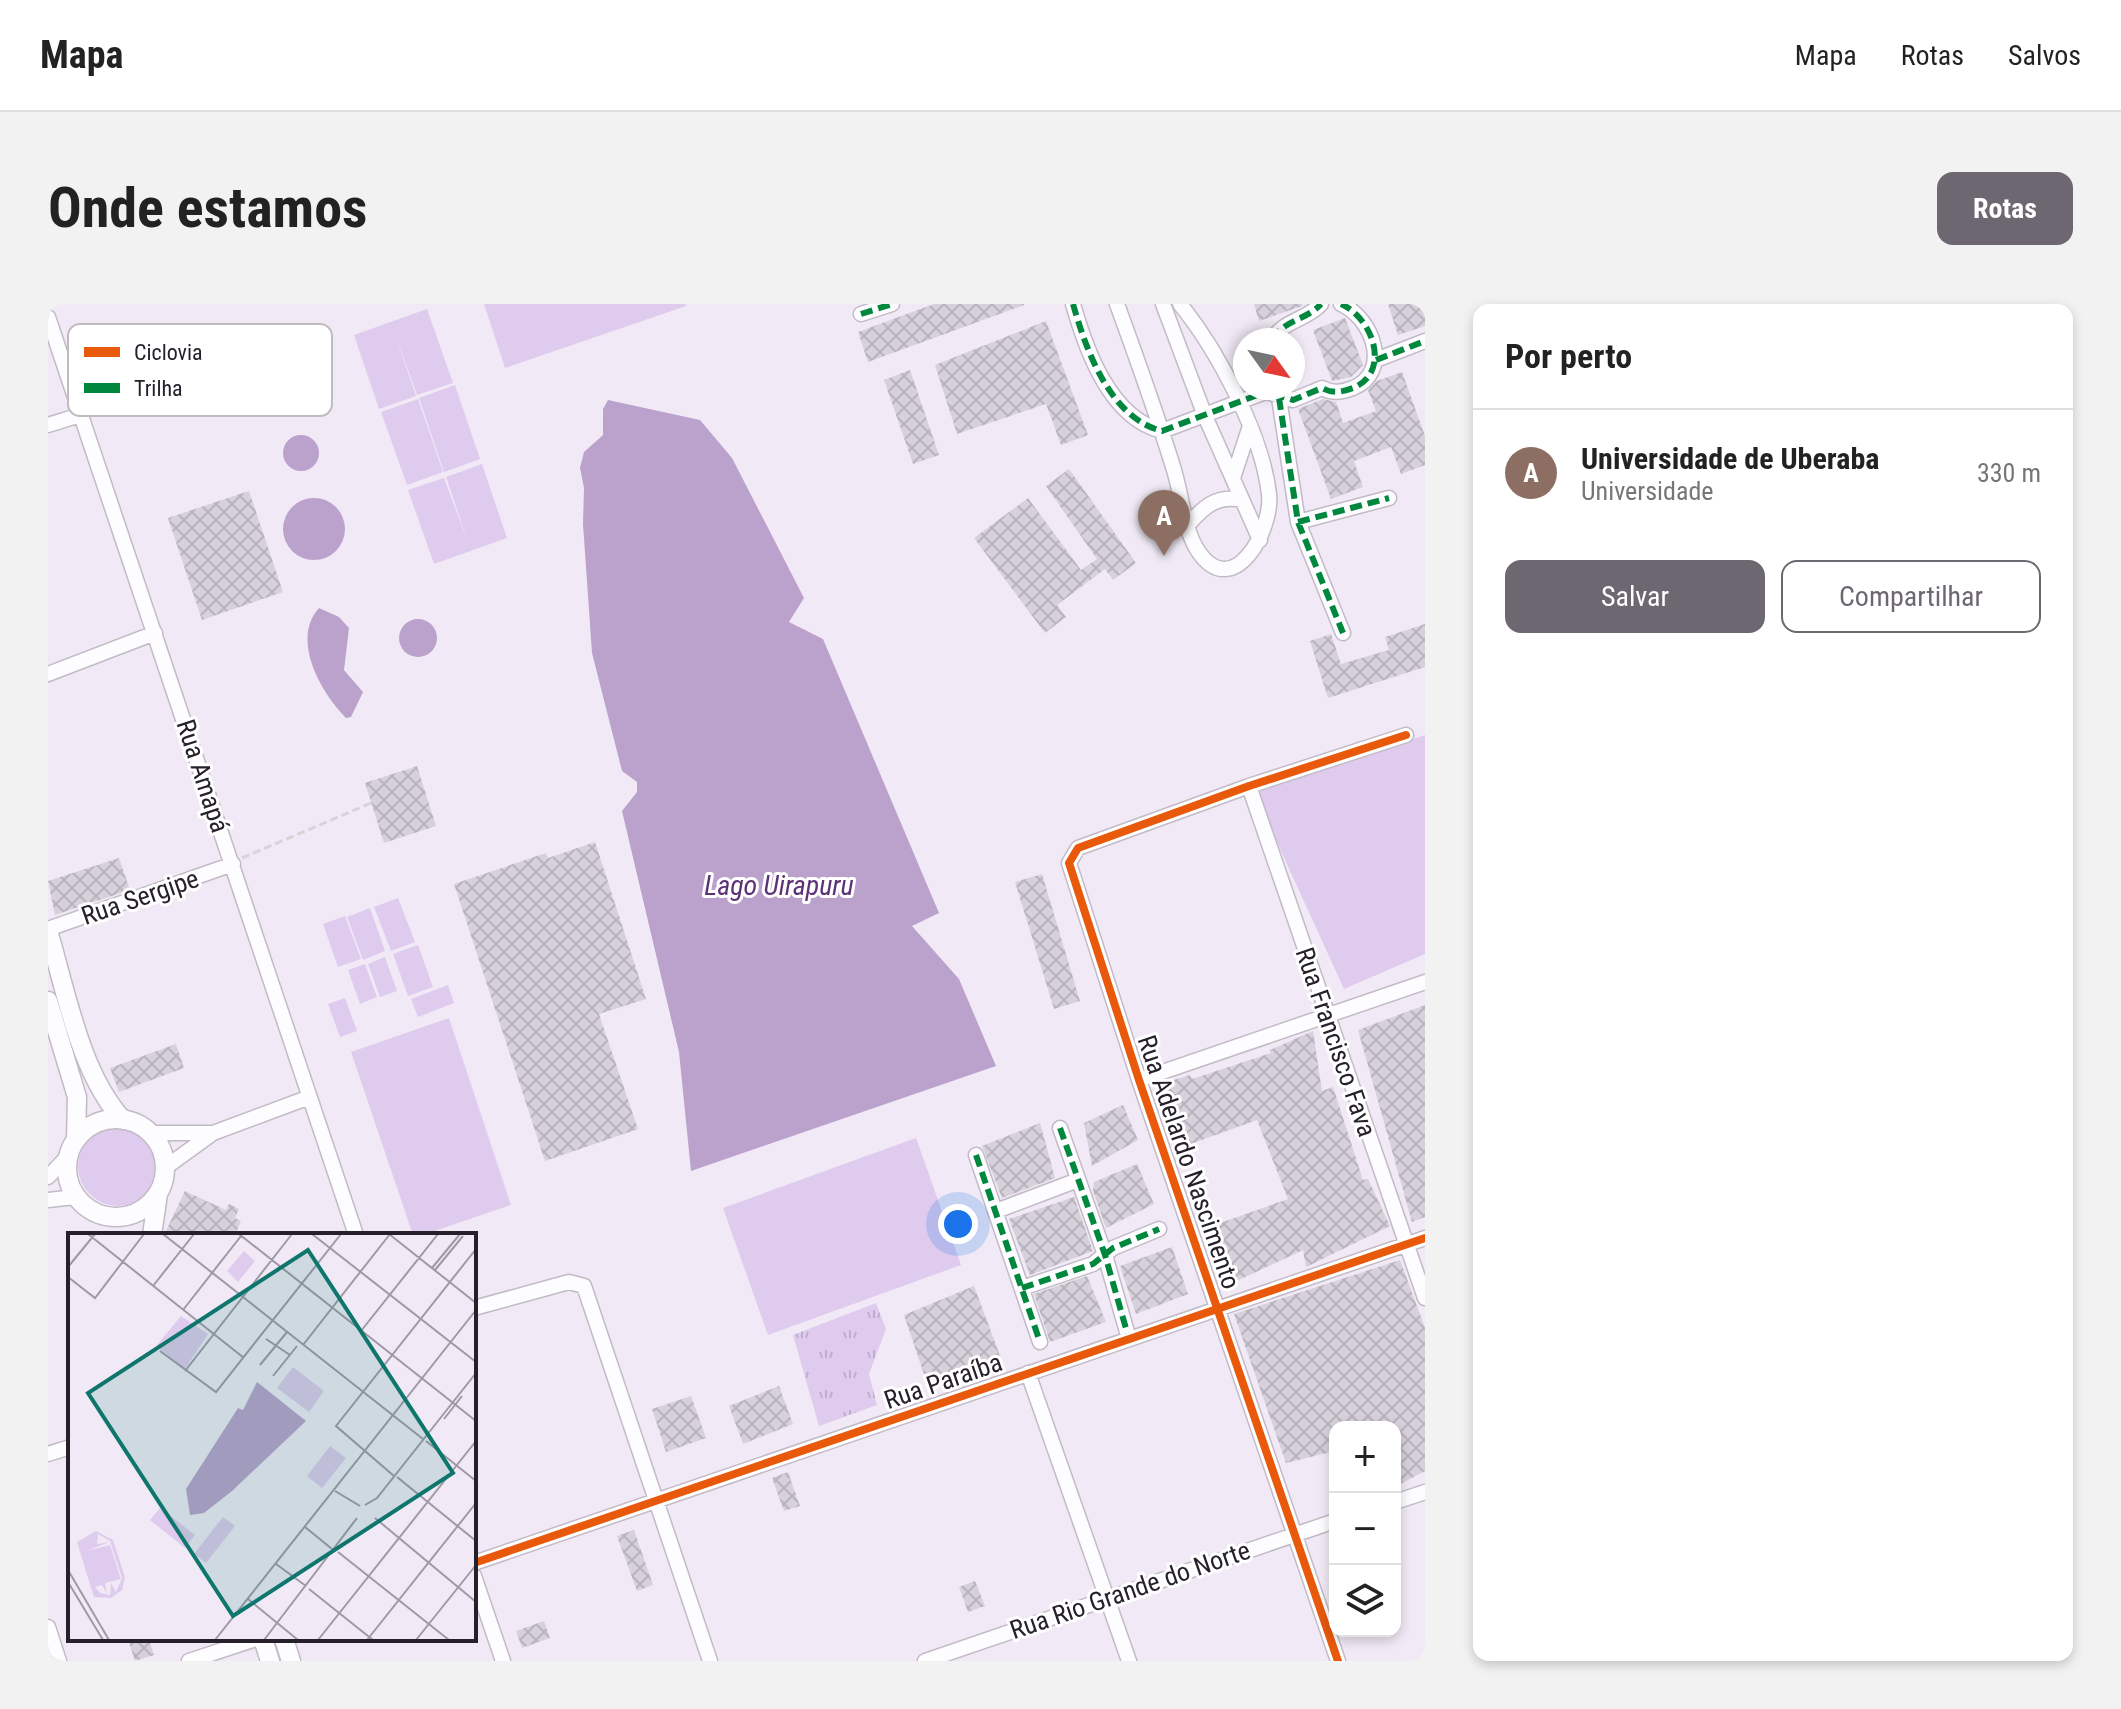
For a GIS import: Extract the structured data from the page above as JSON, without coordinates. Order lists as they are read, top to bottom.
{
  "streets": {
    "street": [
      "Rua Amapá",
      "Rua Sergipe",
      "Rua Francisco Fava",
      "Rua Adelardo Nascimento",
      "Rua Paraíba",
      "Rua Rio Grande do Norte"
    ]
  },
  "crossings": [
    ["Rua Amapá", "Rua Sergipe"],
    ["Rua Francisco Fava", "Rua Adelardo Nascimento"],
    ["Rua Francisco Fava", "Rua Paraíba"],
    ["Rua Adelardo Nascimento", "Rua Paraíba"],
    ["Rua Adelardo Nascimento", "Rua Rio Grande do Norte"]
  ],
  "water": ["Lago Uirapuru"],
  "legend": ["Ciclovia", "Trilha"],
  "north": "bottom right",
  "page": {
    "header": "Mapa",
    "nav": ["Mapa", "Rotas", "Salvos"],
    "buttons": [
      "Rotas",
      ["Salvar", "Compartilhar"]
    ],
    "title": "Onde estamos",
    "heading": "Por perto",
    "list": [
      {
        "mark": "A",
        "name": "Universidade de Uberaba",
        "note": "Universidade",
        "value": "330 m"
      }
    ],
    "pins": "A",
    "map_buttons": ["+", "−"]
  }
}
